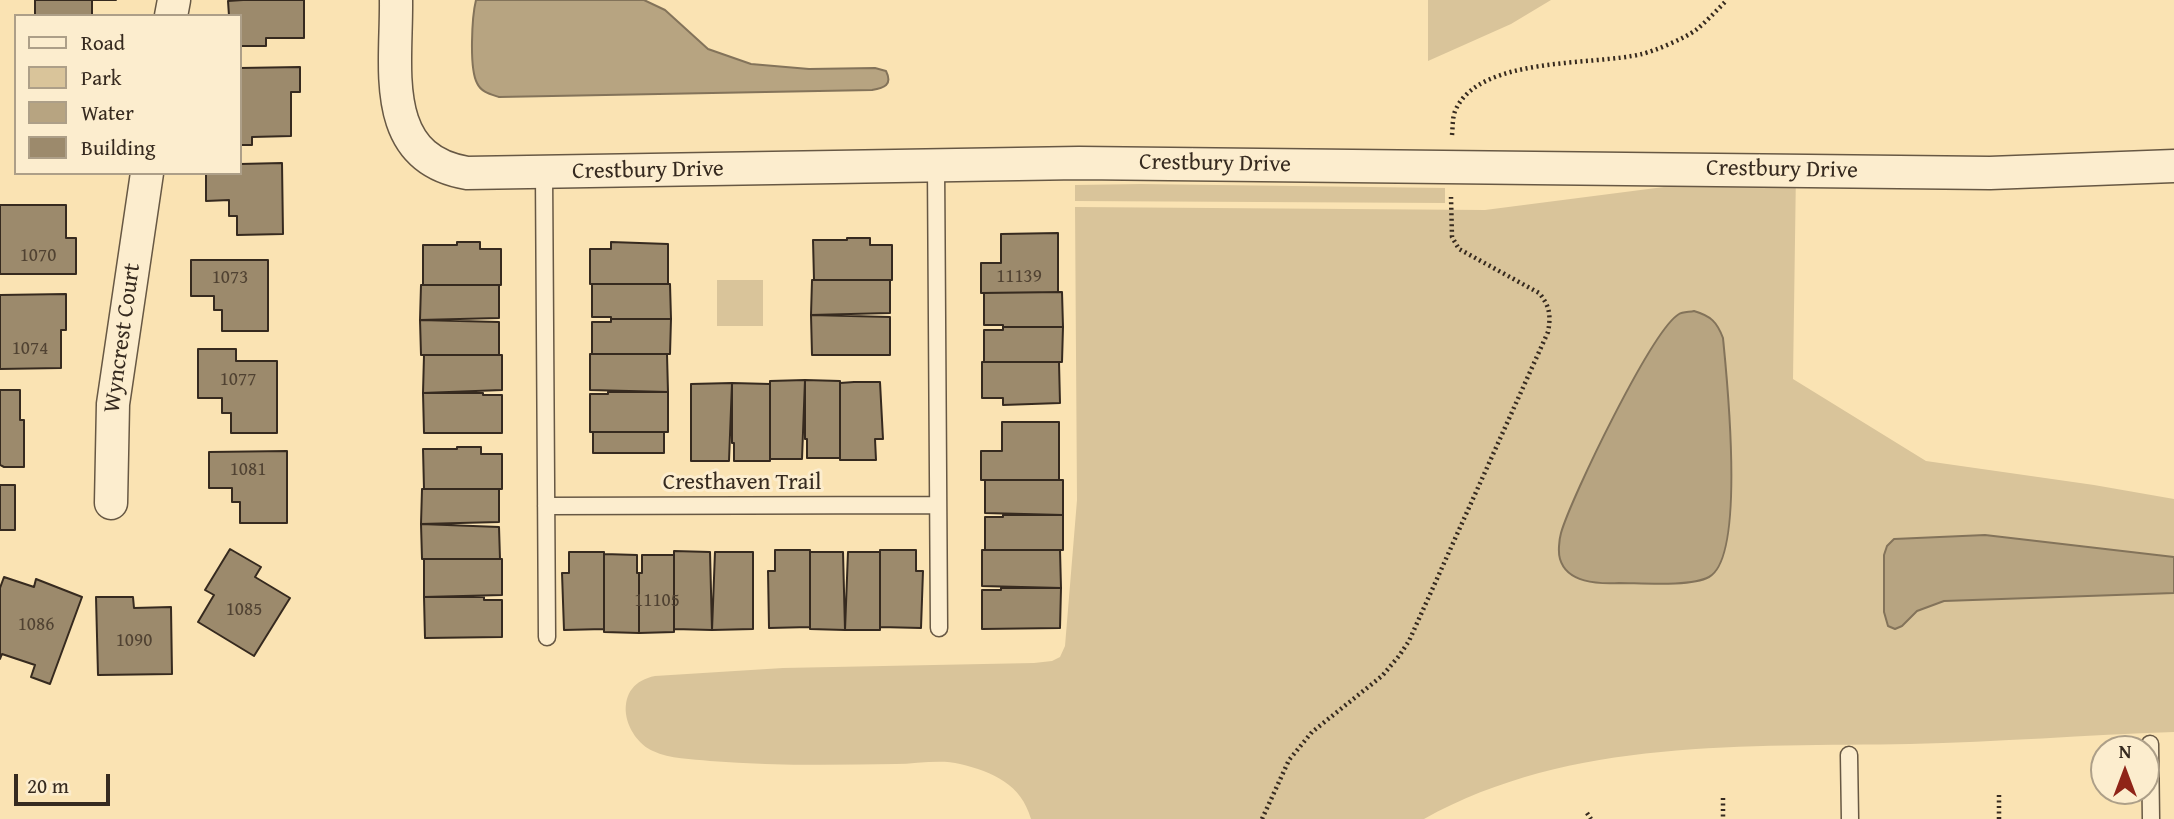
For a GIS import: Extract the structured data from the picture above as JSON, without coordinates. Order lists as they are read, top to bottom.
{
  "streets": {
    "street": ["Crestbury Drive", "Wyncrest Court"],
    "lane": ["Cresthaven Trail"]
  },
  "house_numbers": [
    "1070",
    "11139",
    "1073",
    "1074",
    "1077",
    "1081",
    "11105",
    "1085",
    "1086",
    "1090"
  ],
  "legend": [
    "Road",
    "Park",
    "Water",
    "Building"
  ],
  "scale_bar": "20 m",
  "north": "top"
}
